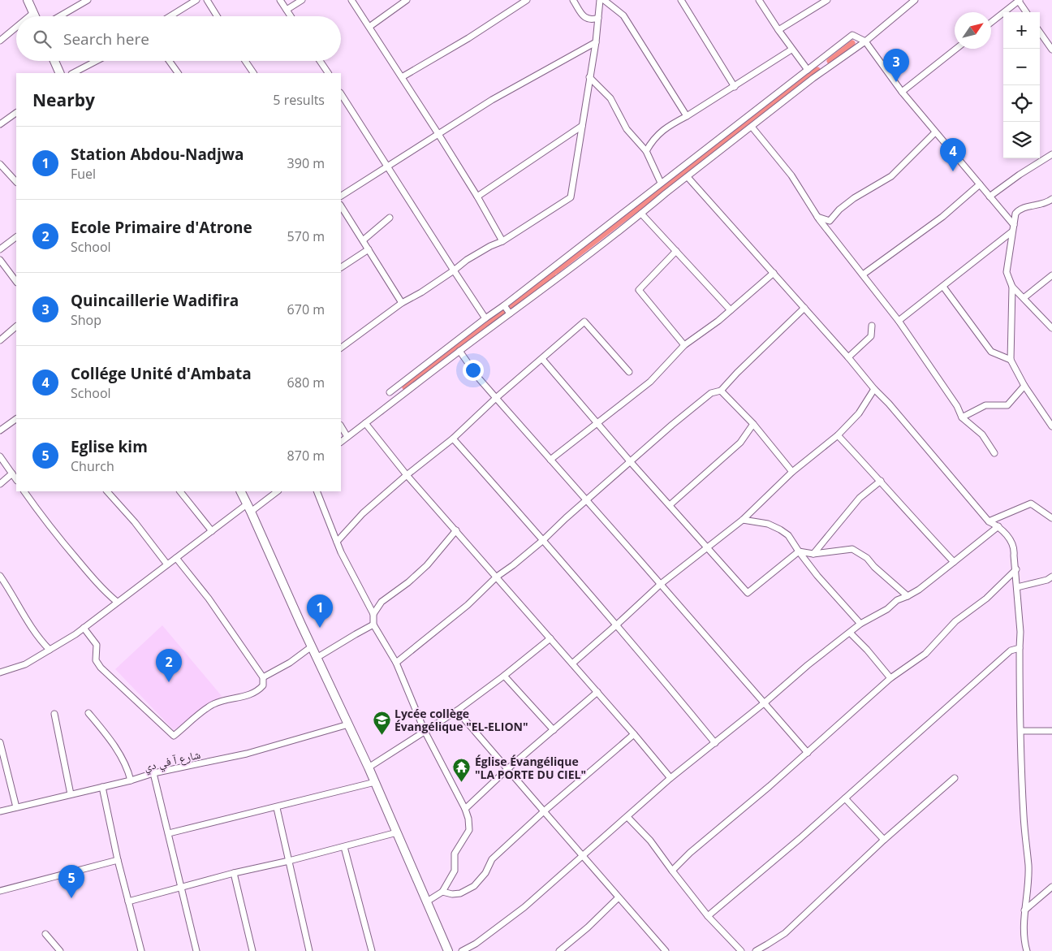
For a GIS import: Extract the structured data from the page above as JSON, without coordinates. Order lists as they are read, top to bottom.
{
  "streets": {
    "street": ["شارع آ في دي"]
  },
  "places": {
    "school or university": ["Lycée collège Évangélique \"EL-ELION\""],
    "temple": ["Église Évangélique \"LA PORTE DU CIEL\""]
  },
  "north": "top right",
  "page": {
    "map_buttons": ["+", "−"],
    "search": "Search here",
    "pins": [
      "3",
      "4",
      "1",
      "2",
      "5"
    ],
    "heading": ["Nearby", "5 results"],
    "list": [
      {
        "mark": "1",
        "name": "Station Abdou-Nadjwa",
        "note": "Fuel",
        "value": "390 m"
      },
      {
        "mark": "2",
        "name": "Ecole Primaire d'Atrone",
        "note": "School",
        "value": "570 m"
      },
      {
        "mark": "3",
        "name": "Quincaillerie Wadifira",
        "note": "Shop",
        "value": "670 m"
      },
      {
        "mark": "4",
        "name": "Collége Unité d'Ambata",
        "note": "School",
        "value": "680 m"
      },
      {
        "mark": "5",
        "name": "Eglise kim",
        "note": "Church",
        "value": "870 m"
      }
    ]
  }
}
